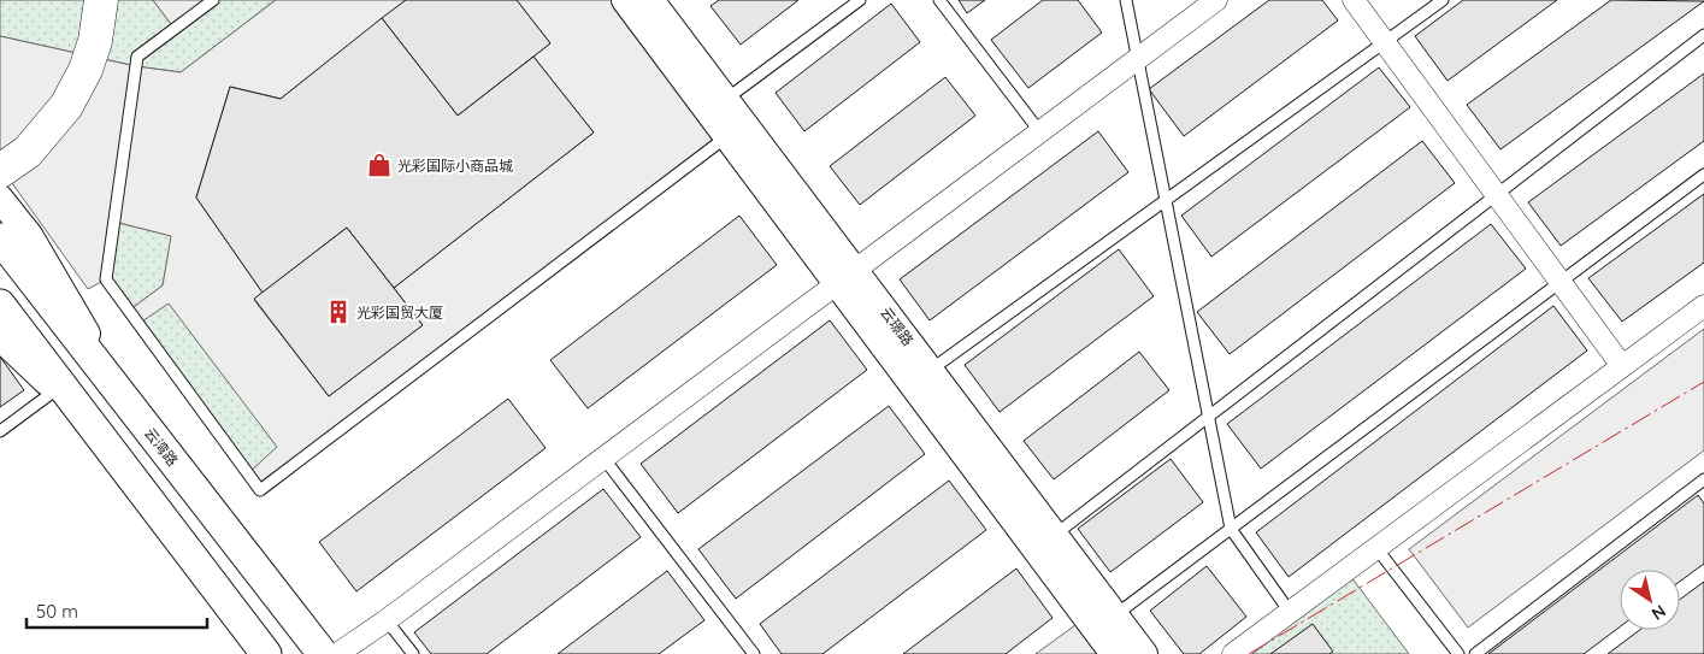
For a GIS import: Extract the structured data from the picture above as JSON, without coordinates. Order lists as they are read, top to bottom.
{
  "streets": {
    "main road": ["云湾路"],
    "street": ["云璟路"]
  },
  "places": {
    "shop": ["光彩国际小商品城"],
    "building": ["光彩国贸大厦"]
  },
  "scale_bar": "50 m",
  "north": "bottom right"
}
